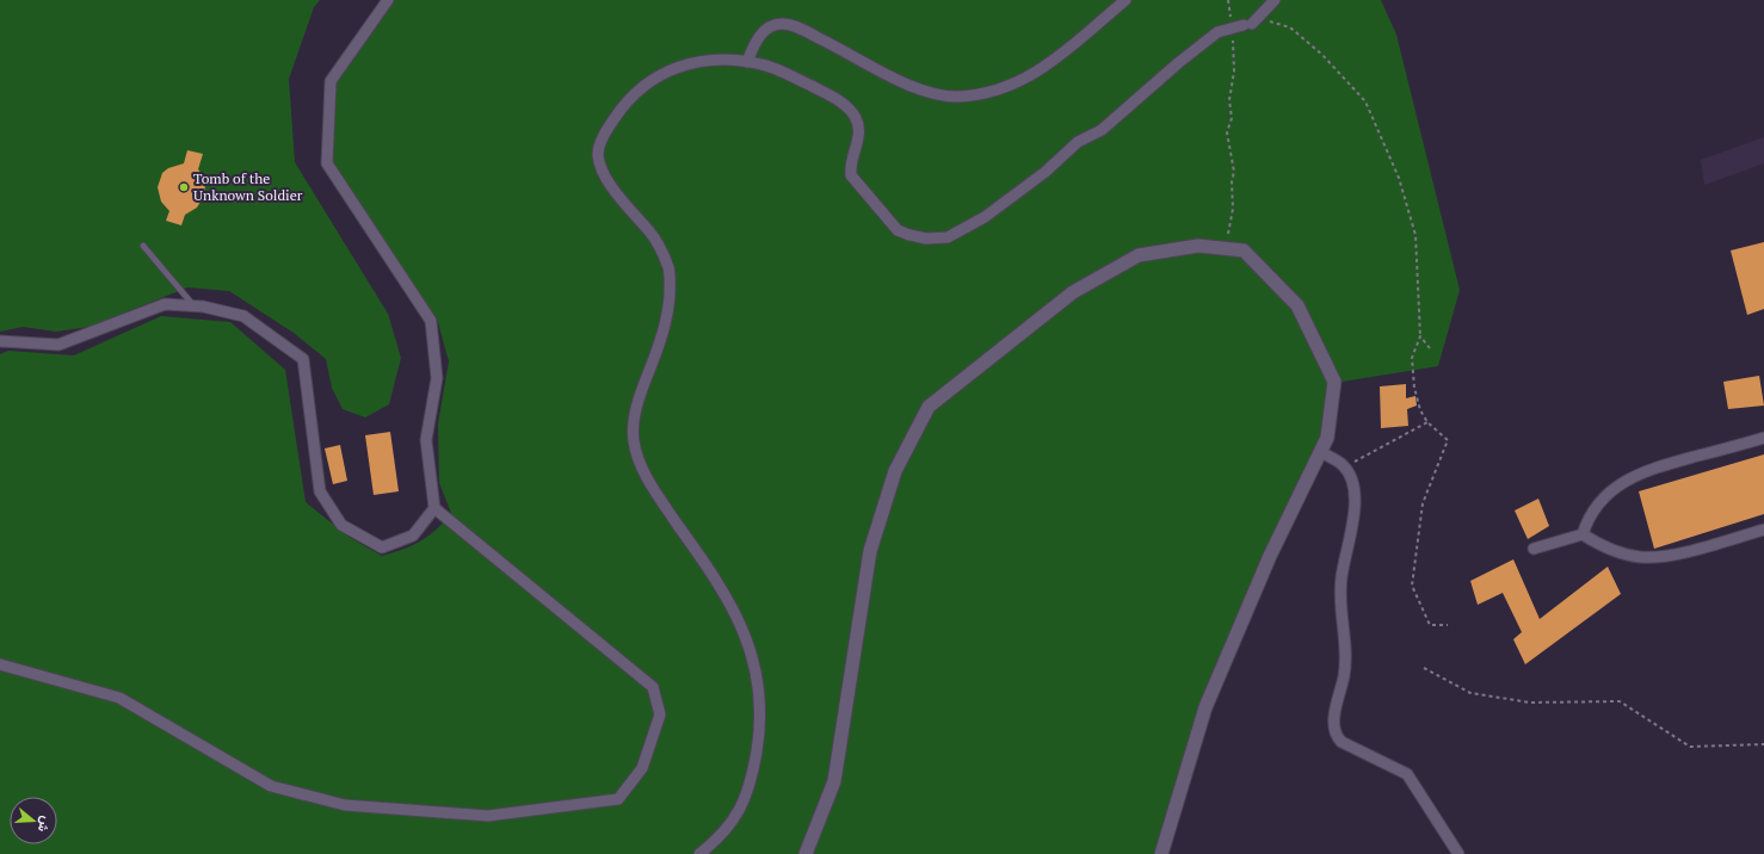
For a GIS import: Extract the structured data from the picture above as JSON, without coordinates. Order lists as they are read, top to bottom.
{
  "places": ["Tomb of the Unknown Soldier"],
  "north": "right"
}
